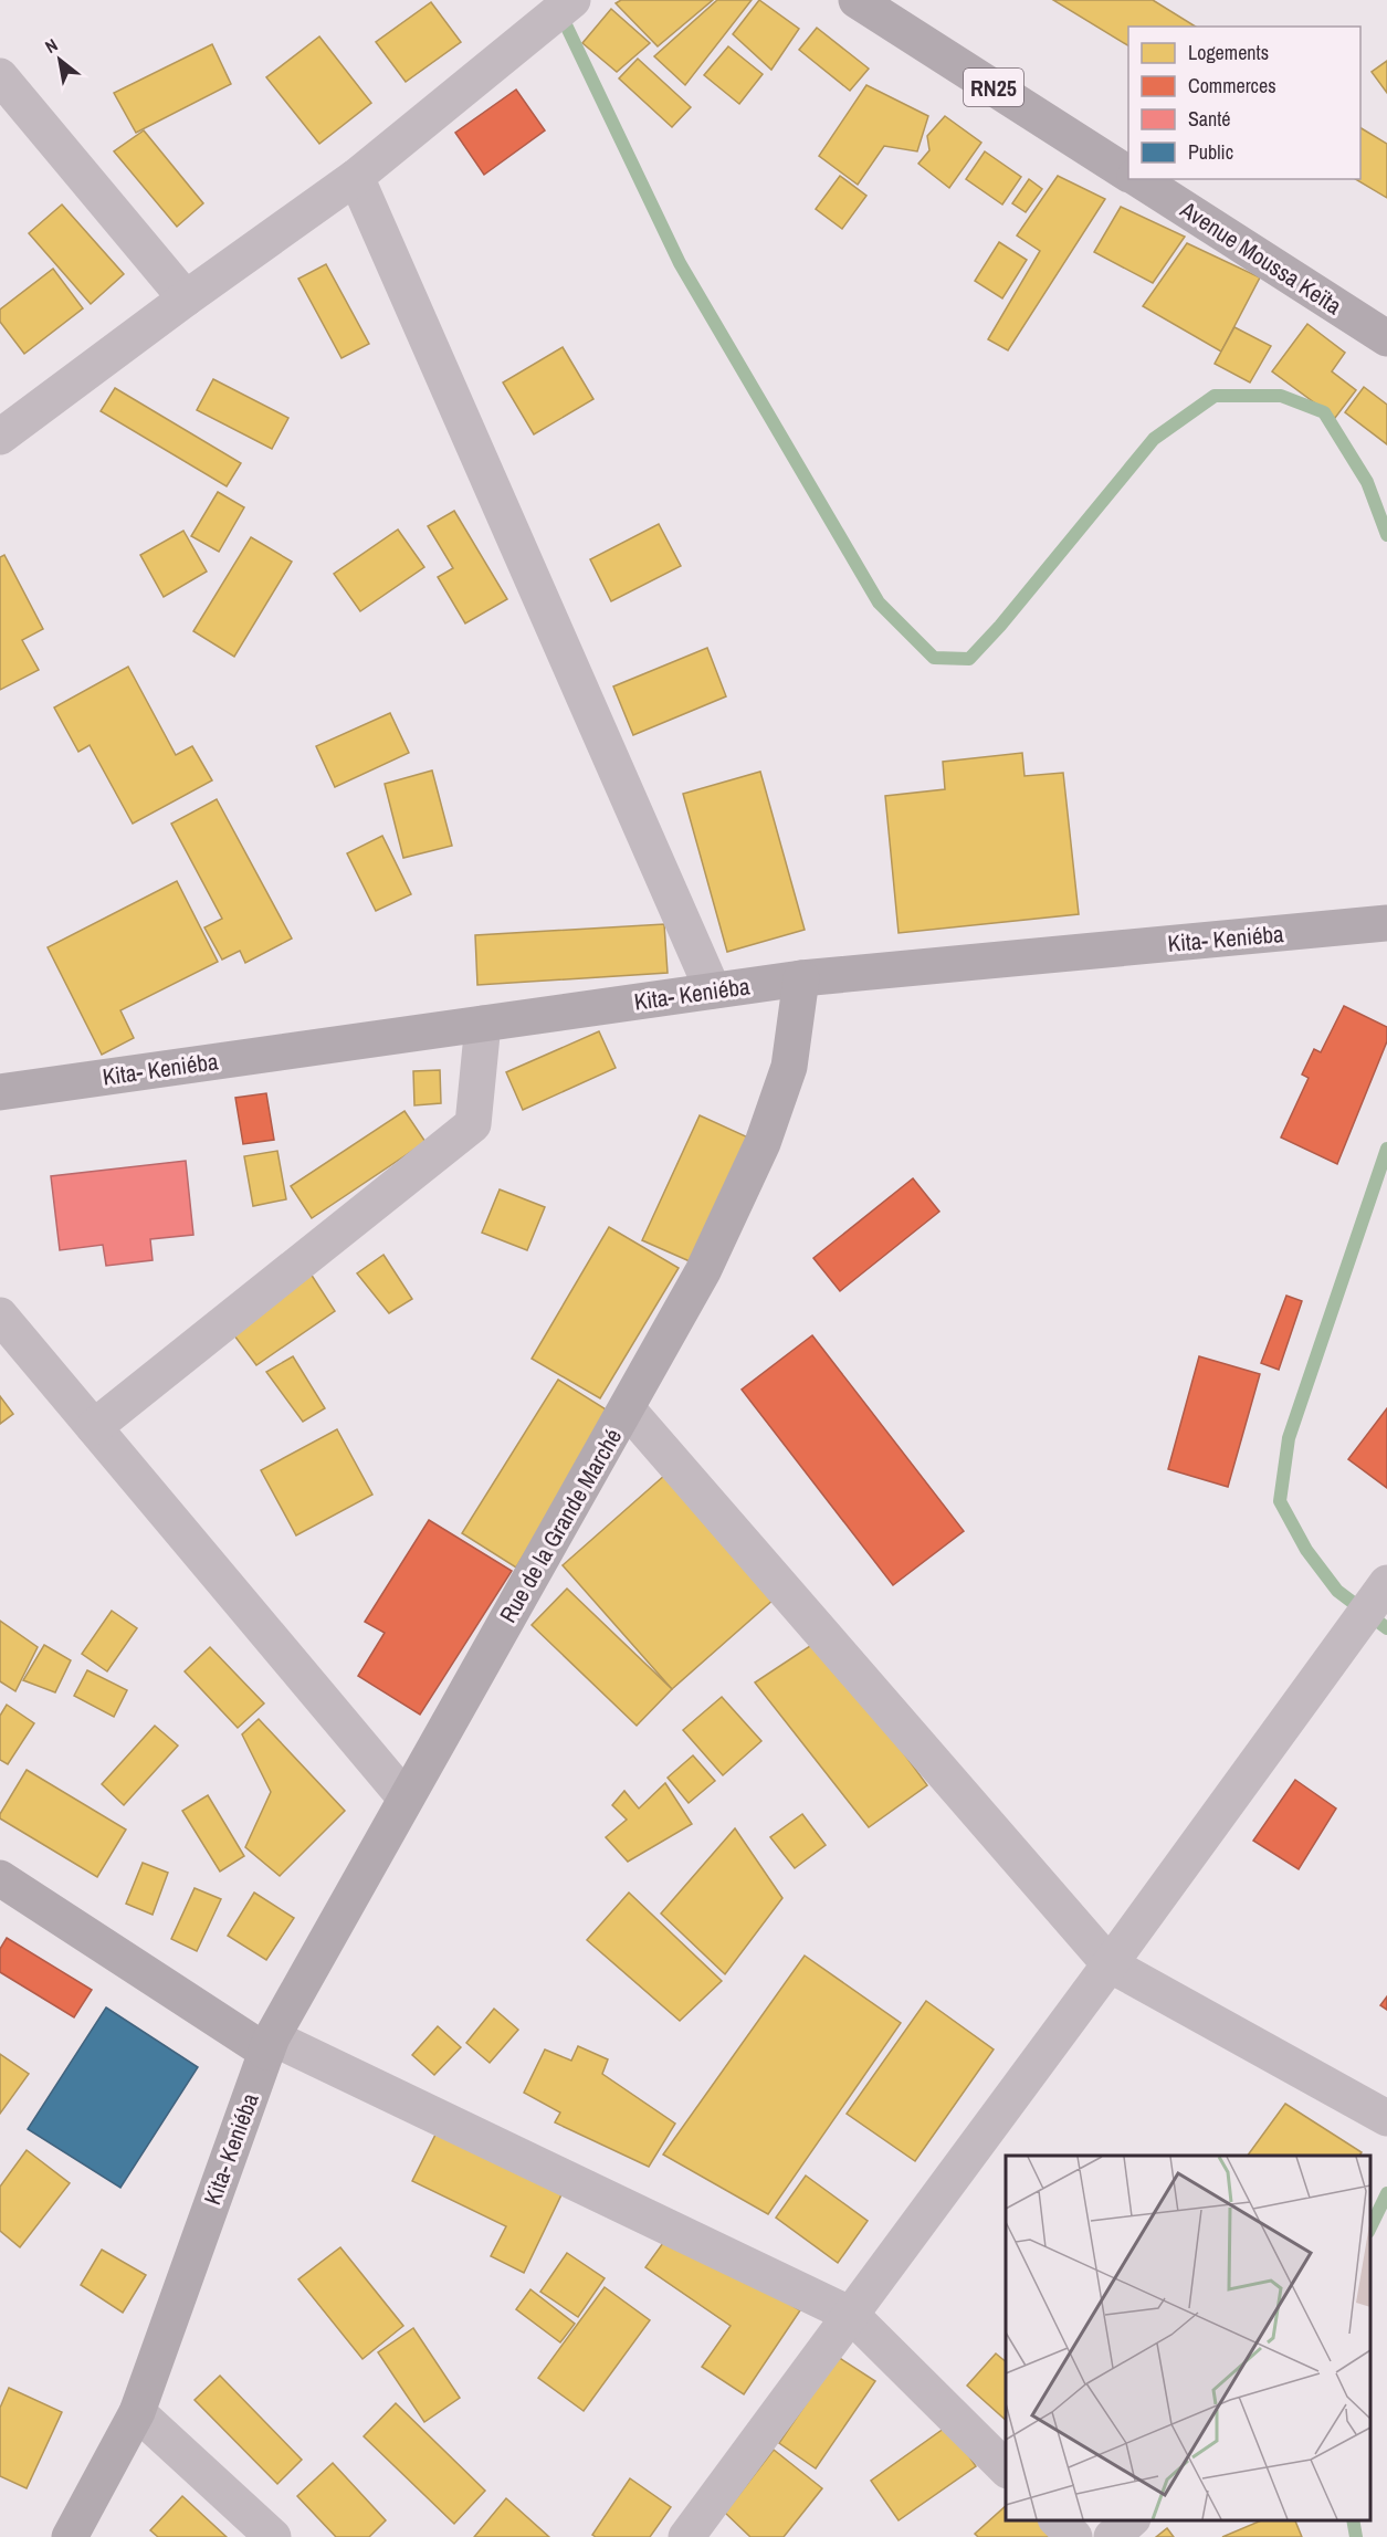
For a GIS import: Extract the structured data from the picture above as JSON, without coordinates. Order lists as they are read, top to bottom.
{
  "streets": {
    "main road": [
      "RN25",
      "Avenue Moussa Keïta",
      "Kita- Keniéba",
      "Rue de la Grande Marché"
    ]
  },
  "crossings": [
    ["Kita- Keniéba", "Rue de la Grande Marché"]
  ],
  "legend": [
    "Logements",
    "Commerces",
    "Santé",
    "Public"
  ],
  "north": "top left"
}
